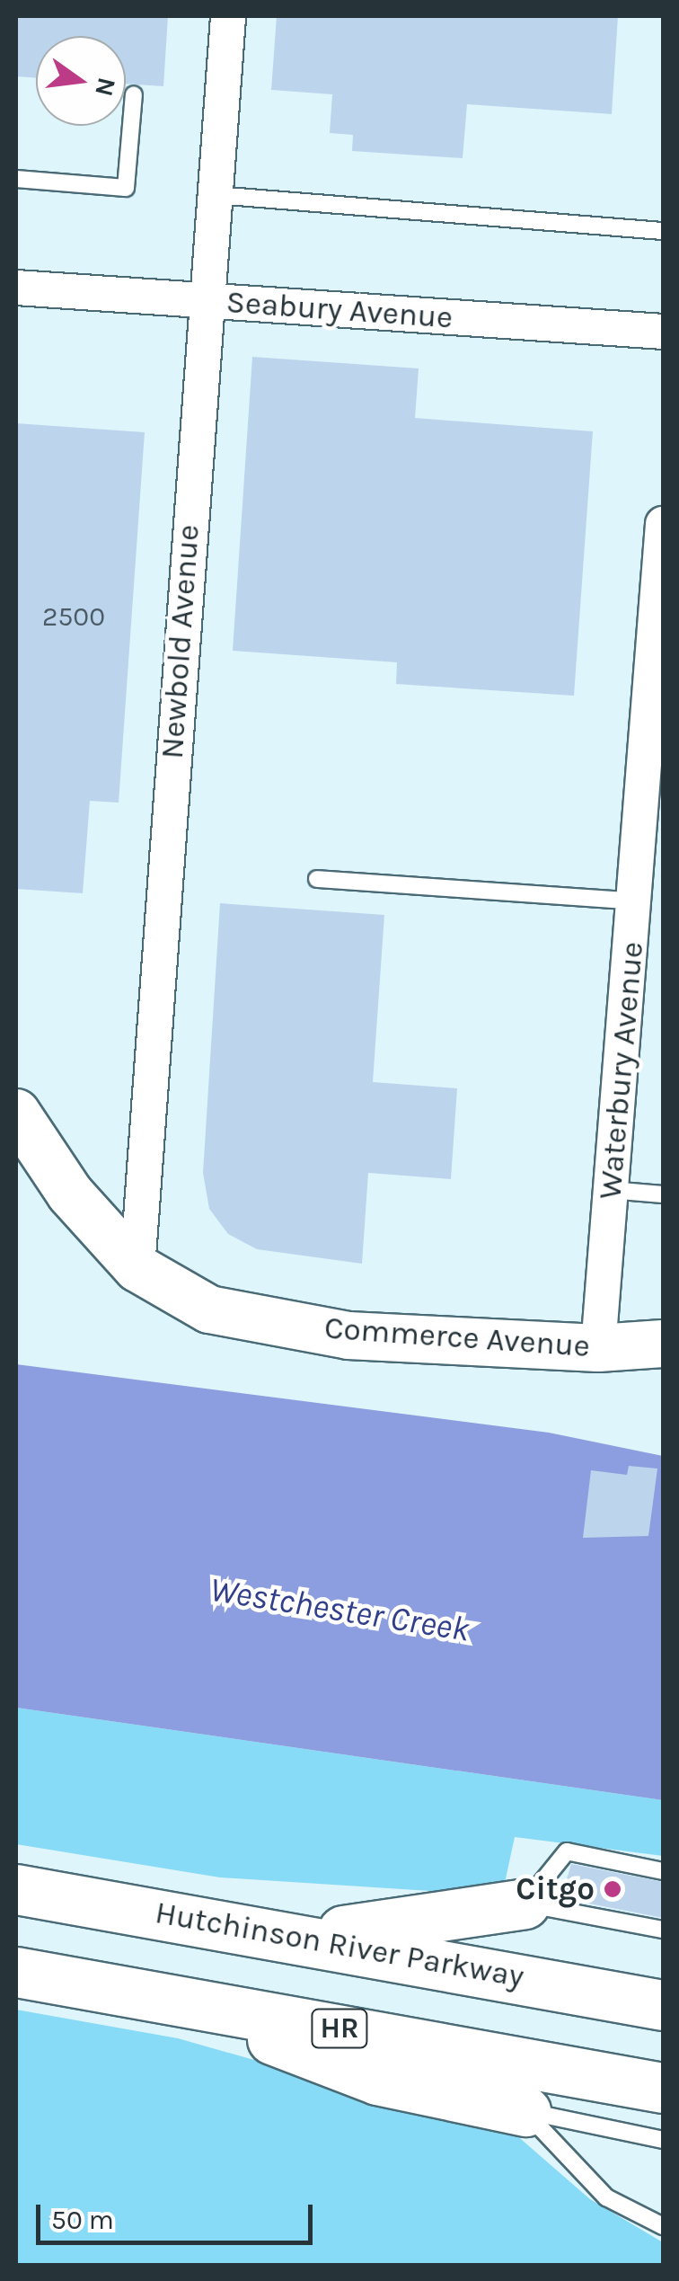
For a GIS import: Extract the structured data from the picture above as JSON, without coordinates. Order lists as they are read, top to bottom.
{
  "streets": {
    "highway": ["Hutchinson River Parkway", "HR"],
    "main road": ["Commerce Avenue"],
    "street": ["Seabury Avenue", "Newbold Avenue", "Waterbury Avenue"]
  },
  "crossings": [
    ["Seabury Avenue", "Newbold Avenue"],
    ["Newbold Avenue", "Commerce Avenue"],
    ["Waterbury Avenue", "Commerce Avenue"]
  ],
  "water": ["Westchester Creek"],
  "places": ["Citgo"],
  "house_numbers": ["2500"],
  "scale_bar": "50 m",
  "north": "right"
}
